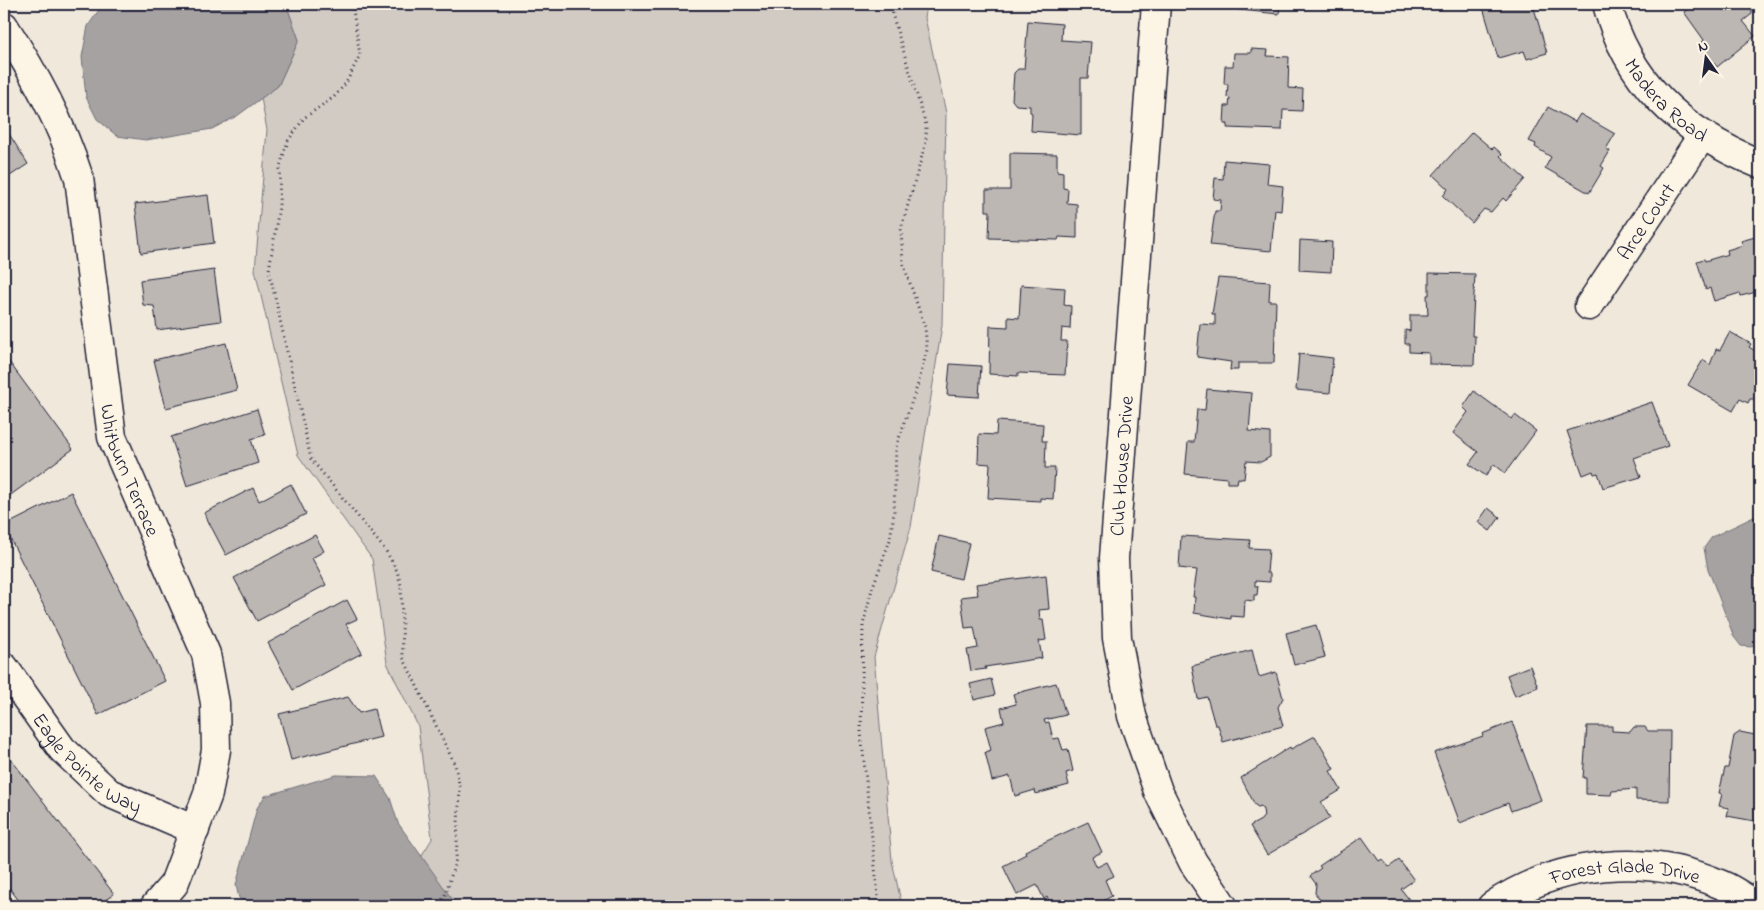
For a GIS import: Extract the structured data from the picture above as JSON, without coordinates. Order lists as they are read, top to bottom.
{
  "streets": {
    "street": [
      "Madera Road",
      "Arce Court",
      "Club House Drive",
      "Whitburn Terrace",
      "Eagle Pointe Way",
      "Forest Glade Drive"
    ]
  },
  "crossings": [
    ["Madera Road", "Arce Court"],
    ["Whitburn Terrace", "Eagle Pointe Way"]
  ],
  "north": "top"
}
